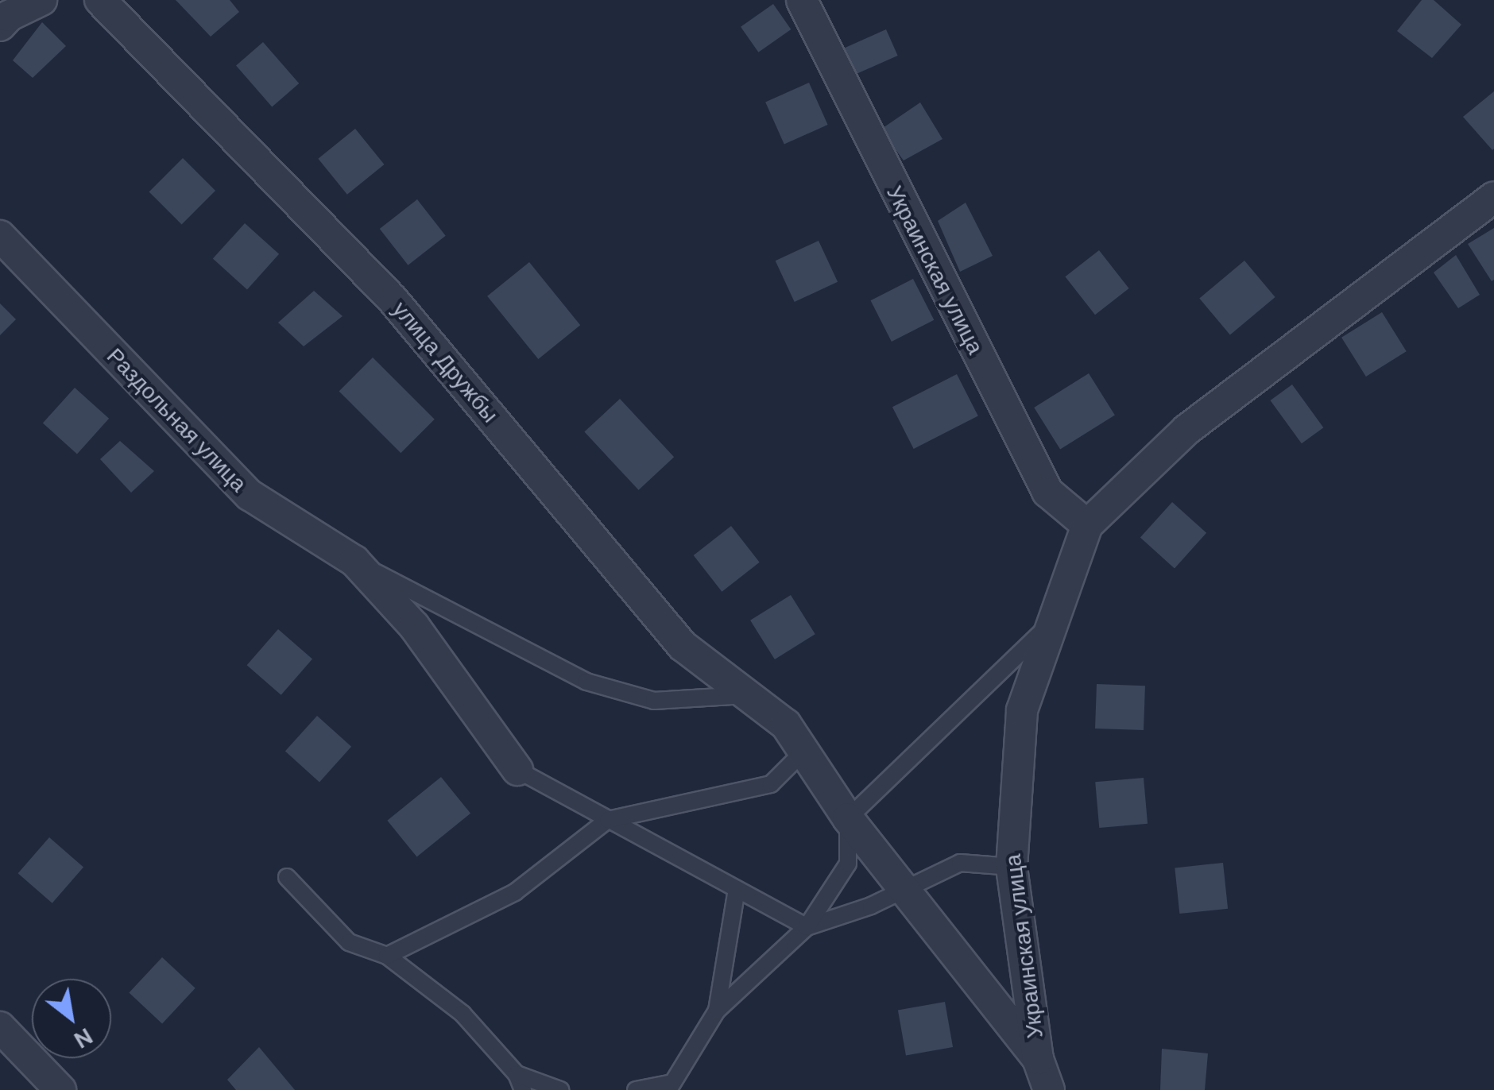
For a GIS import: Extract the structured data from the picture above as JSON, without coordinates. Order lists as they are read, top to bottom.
{
  "streets": {
    "street": ["Украинская улица", "улица Дружбы", "Раздольная улица"]
  },
  "north": "bottom right"
}
